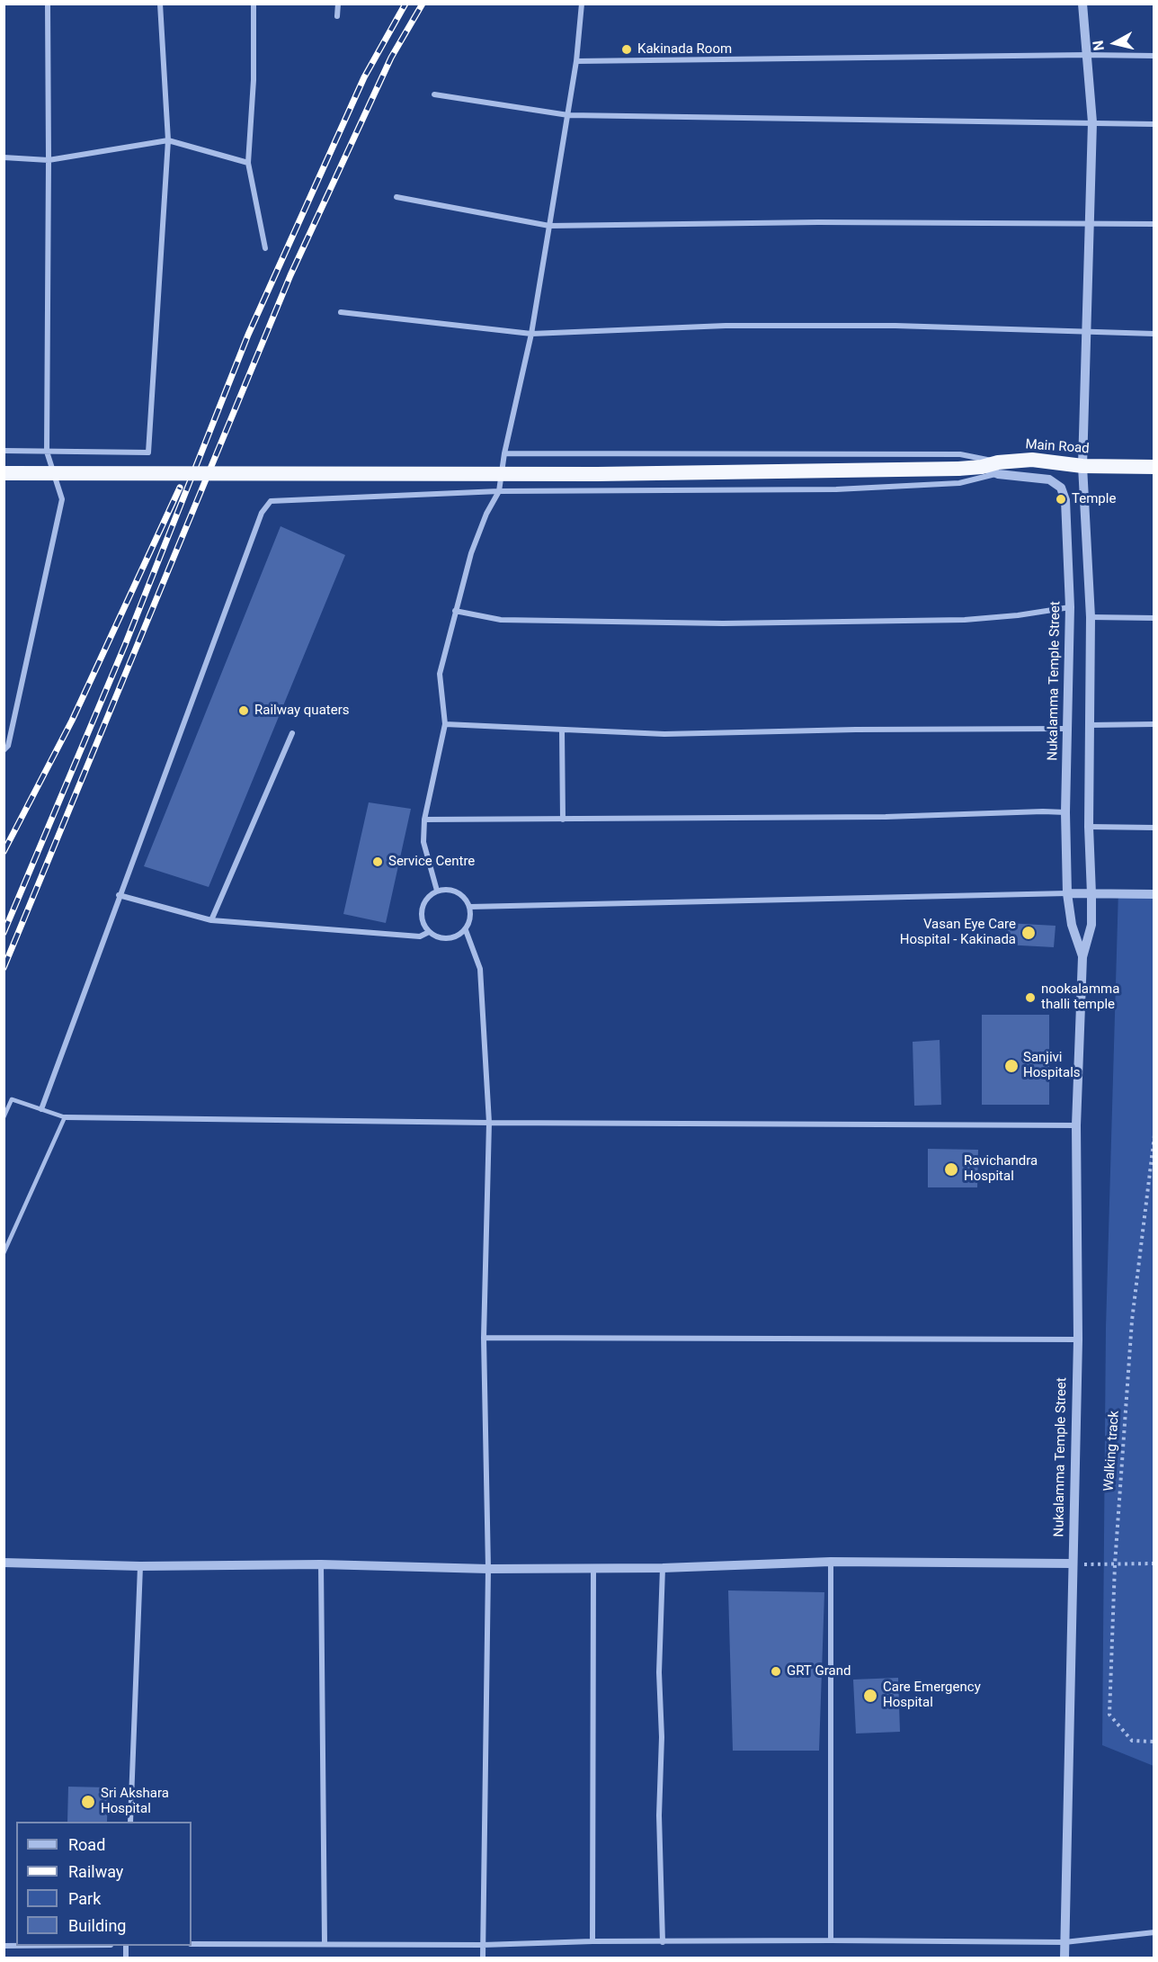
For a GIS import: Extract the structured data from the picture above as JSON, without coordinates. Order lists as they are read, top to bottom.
{
  "streets": {
    "highway": ["Main Road"],
    "street": ["Nukalamma Temple Street"],
    "path": ["Walking track"]
  },
  "crossings": [
    ["Main Road", "Nukalamma Temple Street"]
  ],
  "places": [
    "Kakinada Room",
    "Temple",
    "Railway quaters",
    "Service Centre",
    "Vasan Eye Care Hospital - Kakinada",
    "nookalamma thalli temple",
    "Sanjivi Hospitals",
    "Ravichandra Hospital",
    "GRT Grand",
    "Care Emergency Hospital",
    "Sri Akshara Hospital"
  ],
  "legend": [
    "Road",
    "Railway",
    "Park",
    "Building"
  ],
  "north": "left"
}
